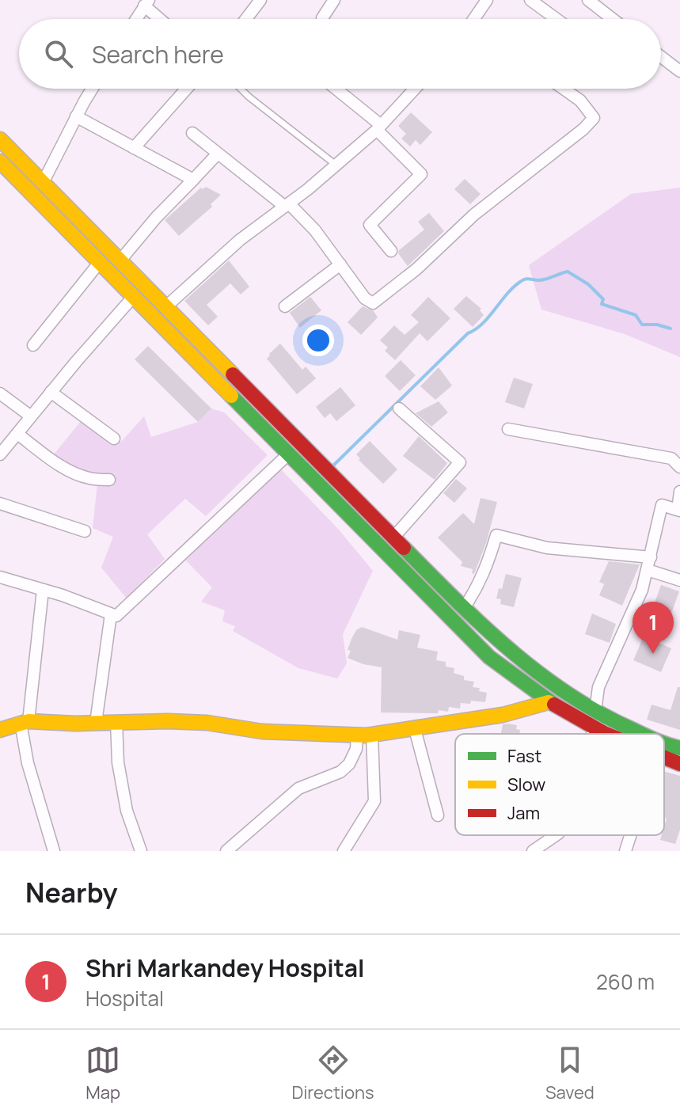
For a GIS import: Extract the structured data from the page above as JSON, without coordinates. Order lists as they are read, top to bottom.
{
  "legend": ["Fast", "Slow", "Jam"],
  "page": {
    "search": "Search here",
    "pins": "1",
    "heading": "Nearby",
    "list": [
      {
        "mark": "1",
        "name": "Shri Markandey Hospital",
        "note": "Hospital",
        "value": "260 m"
      }
    ],
    "nav": ["Map", "Directions", "Saved"]
  }
}
